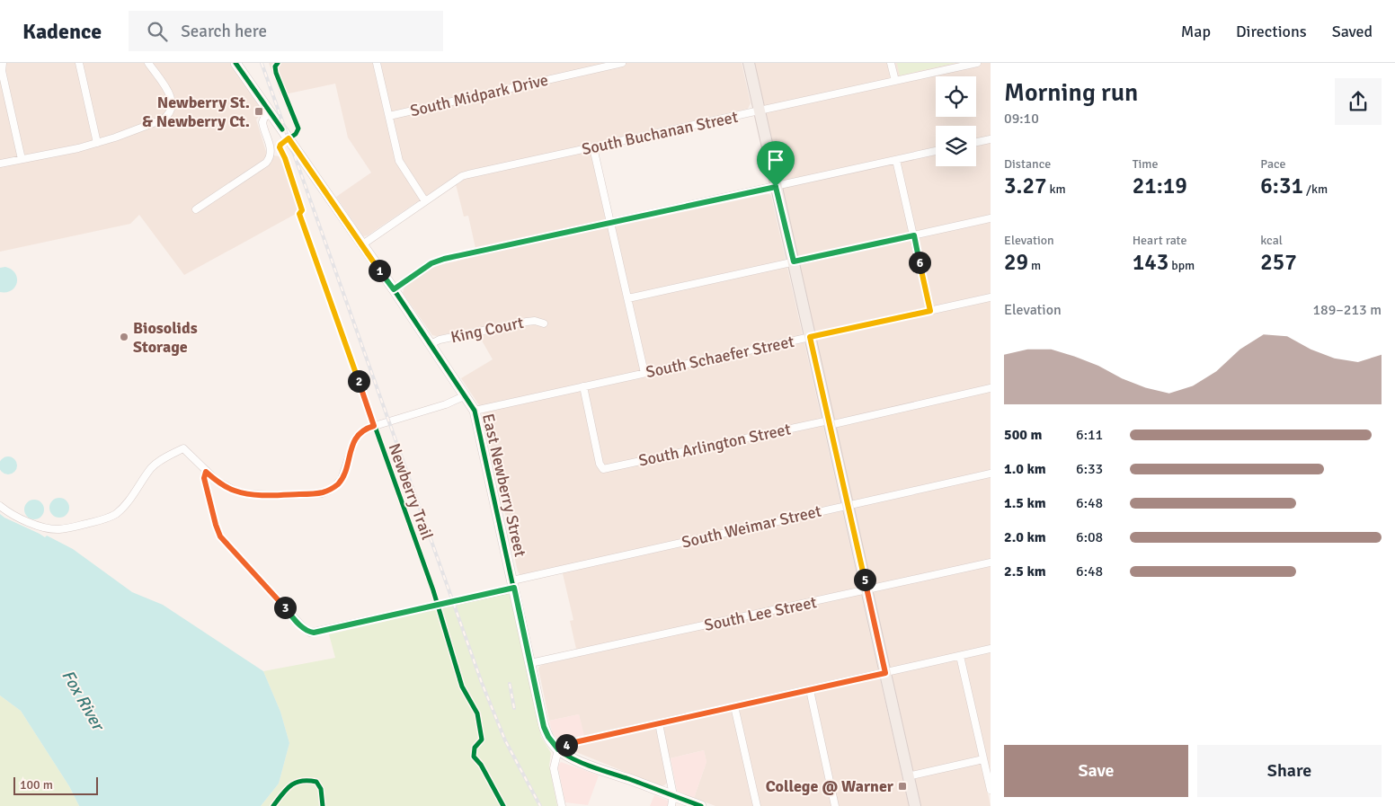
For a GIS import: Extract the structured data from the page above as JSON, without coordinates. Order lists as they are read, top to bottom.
{
  "streets": {
    "main road": ["East Newberry Street"],
    "street": [
      "South Midpark Drive",
      "South Buchanan Street",
      "King Court",
      "South Schaefer Street",
      "South Arlington Street",
      "South Weimar Street",
      "South Lee Street"
    ],
    "cycle path": ["Newberry Trail"]
  },
  "crossings": [
    ["South Buchanan Street", "East Newberry Street"],
    ["King Court", "East Newberry Street"],
    ["South Schaefer Street", "South Arlington Street"],
    ["South Schaefer Street", "East Newberry Street"],
    ["East Newberry Street", "South Weimar Street"],
    ["East Newberry Street", "South Lee Street"]
  ],
  "water": ["Fox River"],
  "places": {
    "transit": ["Newberry St. & Newberry Ct.", "College @ Warner"],
    "other": ["Biosolids Storage"]
  },
  "scale_bar": "100 m",
  "page": {
    "header": "Kadence",
    "search": "Search here",
    "nav": ["Map", "Directions", "Saved"],
    "heading": ["Morning run", "09:10"],
    "stats": [
      ["Distance", "3.27 km"],
      ["Time", "21:19"],
      ["Pace", "6:31 /km"],
      ["Elevation", "29 m"],
      ["Heart rate", "143 bpm"],
      ["kcal", "257"]
    ],
    "pins": [
      "6",
      "1",
      "2",
      "5",
      "3",
      "4"
    ],
    "chart": ["Elevation", "189–213 m"],
    "list": [
      {
        "name": "500 m",
        "note": "6:11"
      },
      {
        "name": "1.0 km",
        "note": "6:33"
      },
      {
        "name": "1.5 km",
        "note": "6:48"
      },
      {
        "name": "2.0 km",
        "note": "6:08"
      },
      {
        "name": "2.5 km",
        "note": "6:48"
      }
    ],
    "buttons": ["Save", "Share"],
    "scale": "100 m"
  }
}
